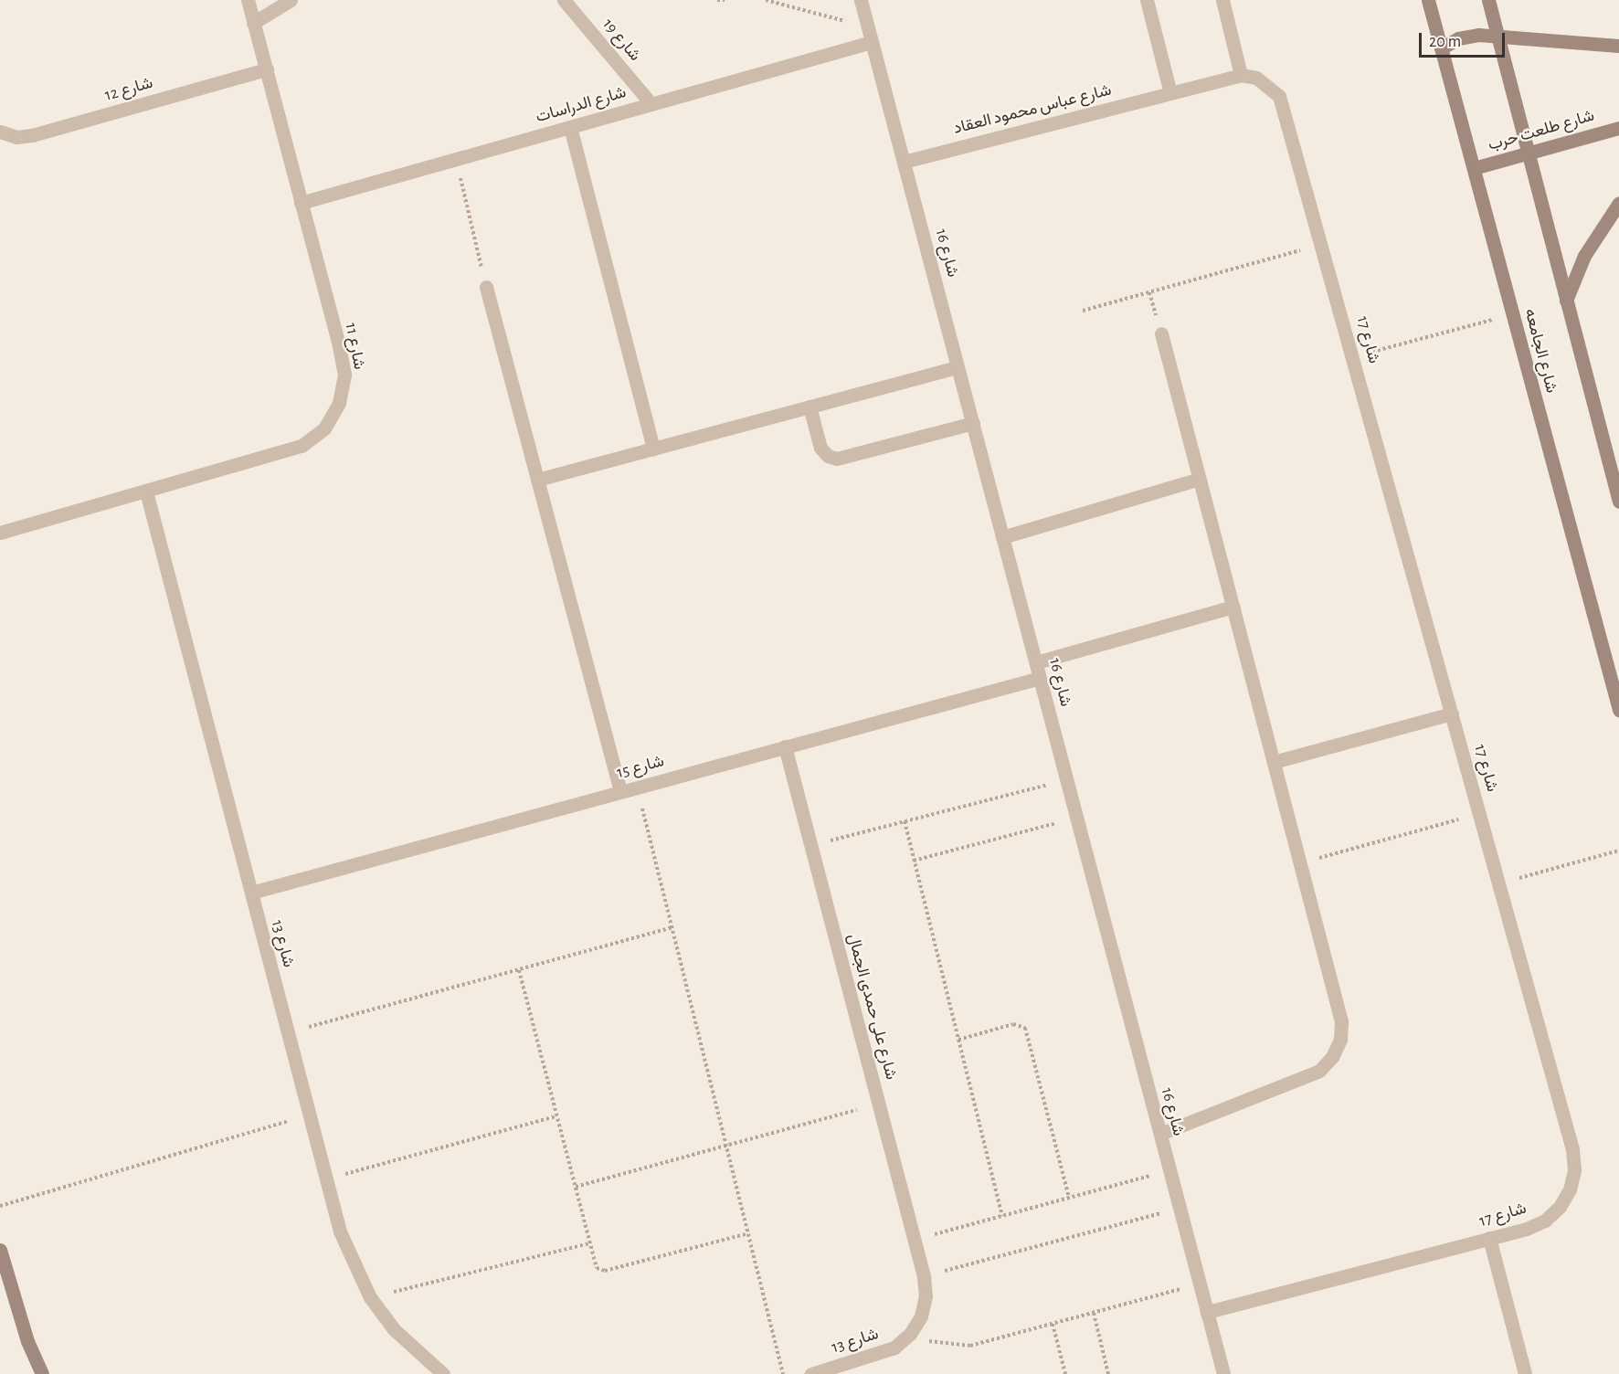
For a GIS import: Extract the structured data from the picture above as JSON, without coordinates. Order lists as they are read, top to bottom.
{
  "streets": {
    "main road": ["شارع طلعت حرب", "شارع الجامعه"],
    "street": [
      "شارع 19",
      "شارع 12",
      "شارع الدراسات",
      "شارع عباس محمود العقاد",
      "شارع 16",
      "شارع 17",
      "شارع 11",
      "شارع 15",
      "شارع 13",
      "شارع على حمدى الجمال"
    ]
  },
  "crossings": [
    ["شارع 19", "شارع الدراسات"],
    ["شارع 12", "شارع 11"],
    ["شارع الدراسات", "شارع 16"],
    ["شارع الدراسات", "شارع 11"],
    ["شارع عباس محمود العقاد", "شارع 16"],
    ["شارع طلعت حرب", "شارع الجامعه"],
    ["شارع 16", "شارع 17"],
    ["شارع 16", "شارع 15"],
    ["شارع 11", "شارع 13"],
    ["شارع 15", "شارع 13"],
    ["شارع 15", "شارع على حمدى الجمال"],
    ["شارع 13", "شارع على حمدى الجمال"]
  ],
  "scale_bar": "20 m"
}
